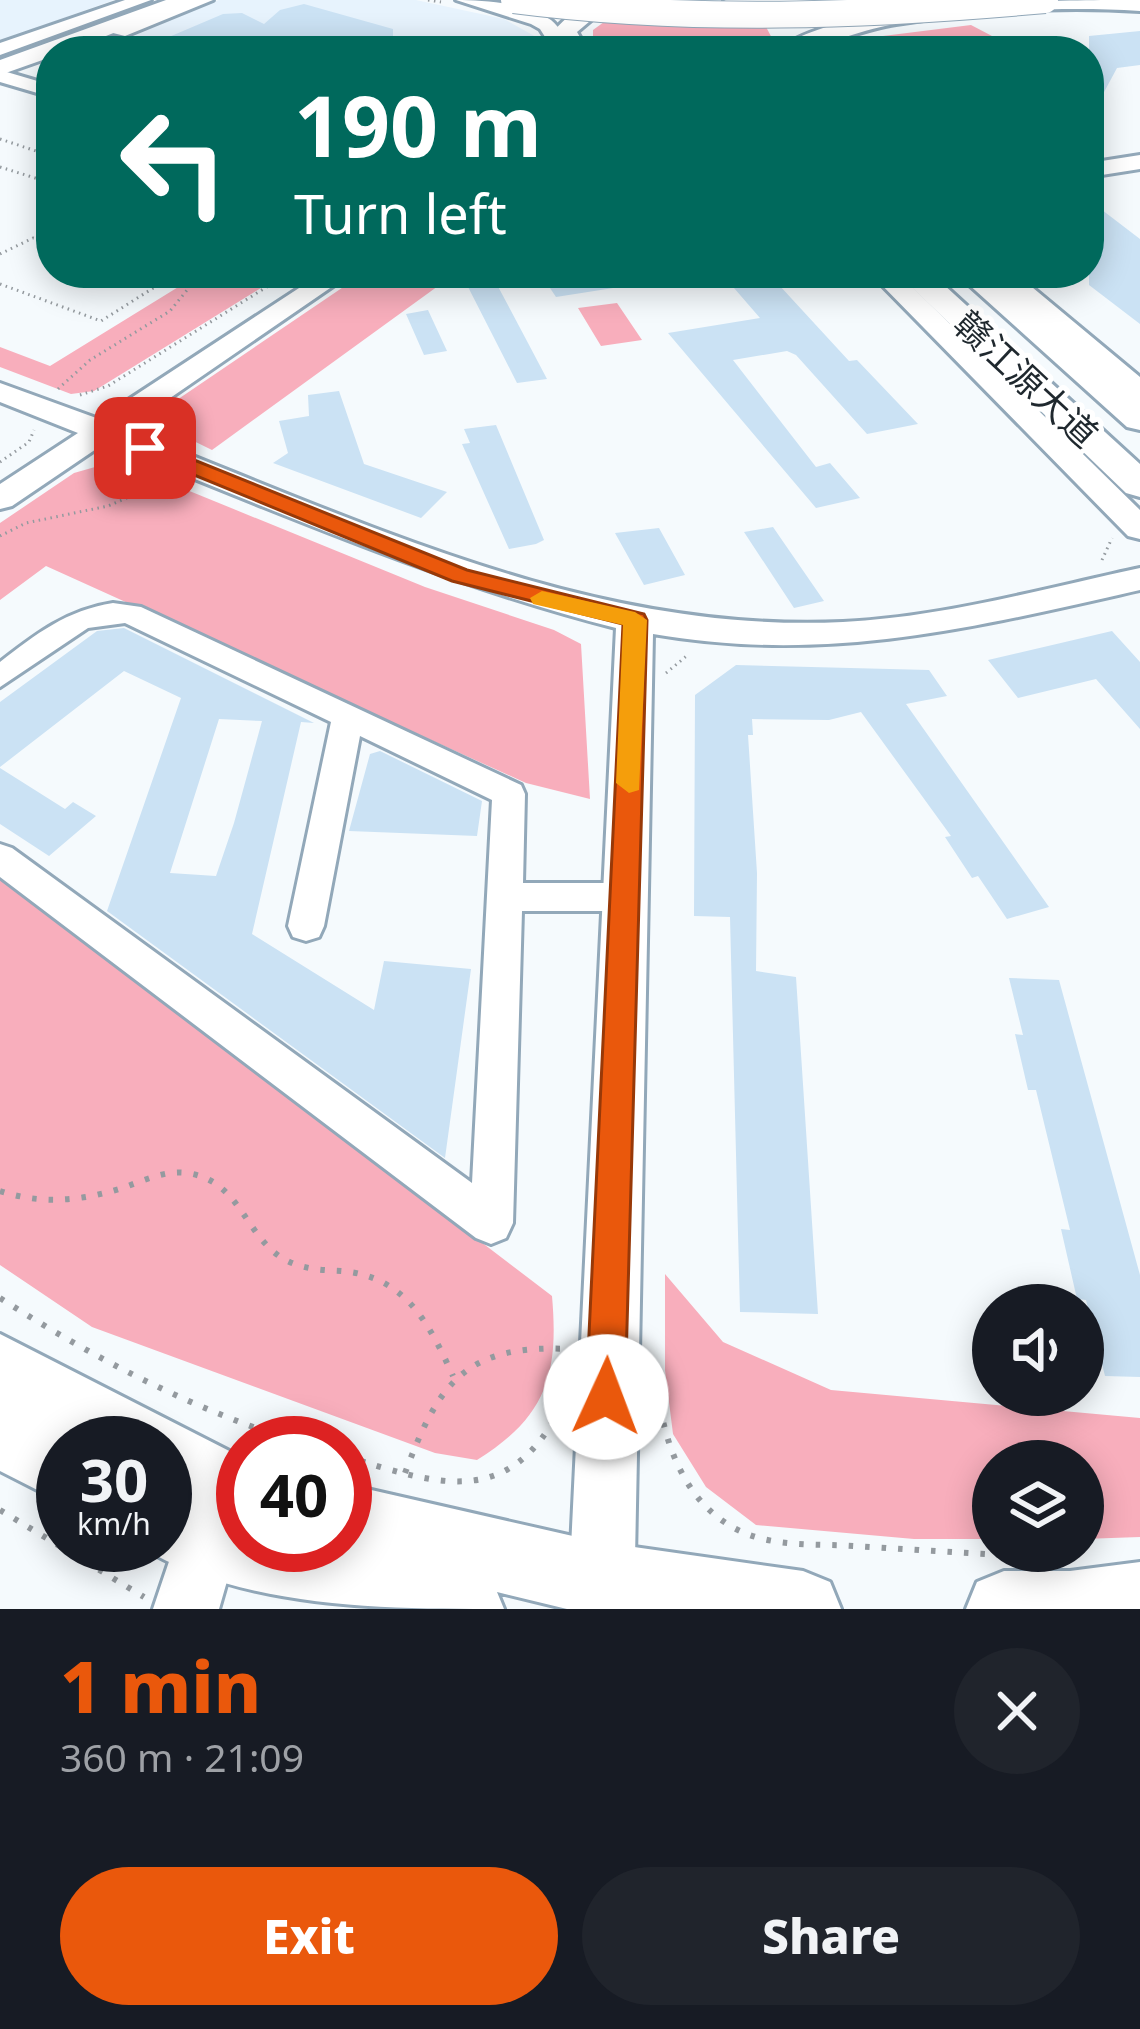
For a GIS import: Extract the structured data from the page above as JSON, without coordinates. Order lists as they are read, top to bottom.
{
  "streets": {
    "main road": ["赣江源大道"]
  },
  "page": {
    "turn": ["190 m", "Turn left"],
    "speed": "30 km/h",
    "limit": "40",
    "heading": ["1 min", "360 m · 21:09"],
    "buttons": ["Exit", "Share"]
  }
}
